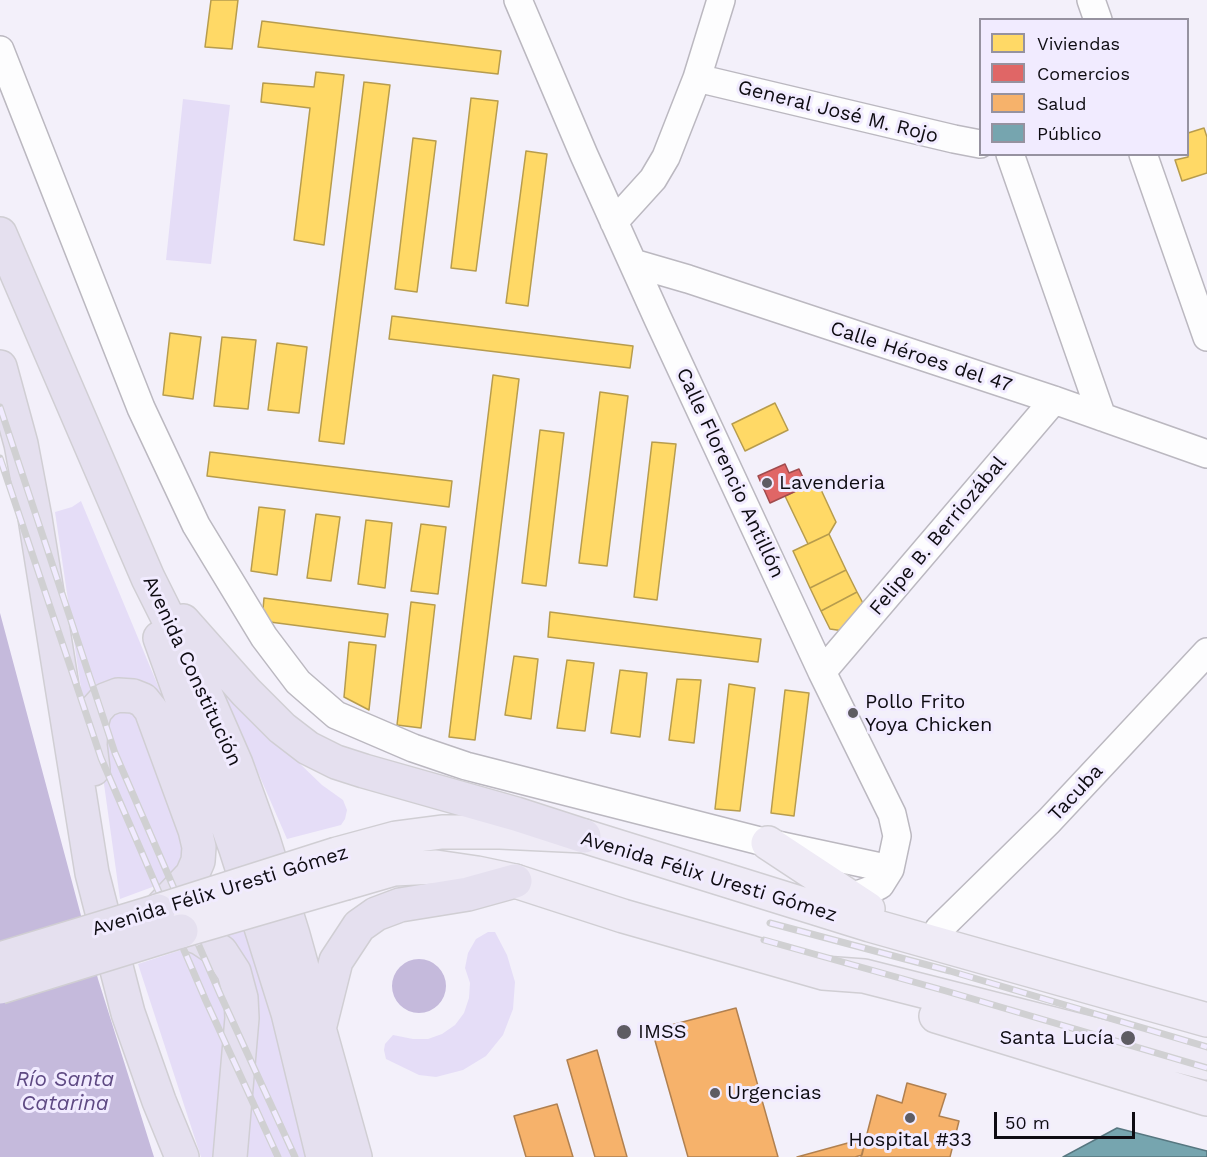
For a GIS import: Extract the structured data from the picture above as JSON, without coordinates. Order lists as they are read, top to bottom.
{
  "streets": {
    "highway": ["Avenida Constitución", "Avenida Félix Uresti Gómez"],
    "street": [
      "General José M. Rojo",
      "Calle Héroes del 47",
      "Calle Florencio Antillón",
      "Felipe B. Berriozábal",
      "Tacuba"
    ]
  },
  "crossings": [
    ["Calle Héroes del 47", "Calle Florencio Antillón"],
    ["Calle Héroes del 47", "Felipe B. Berriozábal"],
    ["Calle Florencio Antillón", "Felipe B. Berriozábal"]
  ],
  "water": ["Río Santa Catarina"],
  "places": [
    "Lavenderia",
    "Pollo Frito Yoya Chicken",
    "IMSS",
    "Santa Lucía",
    "Urgencias",
    "Hospital #33"
  ],
  "legend": [
    "Viviendas",
    "Comercios",
    "Salud",
    "Público"
  ],
  "scale_bar": "50 m"
}
